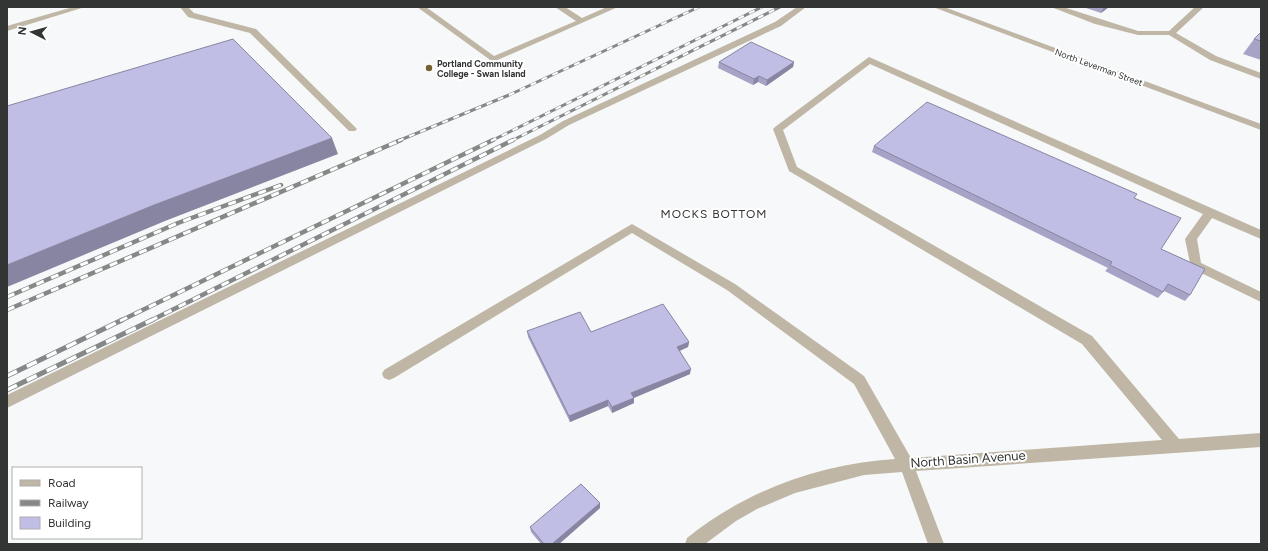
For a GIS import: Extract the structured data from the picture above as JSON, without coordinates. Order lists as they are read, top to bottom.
{
  "streets": {
    "street": ["North Leverman Street", "North Basin Avenue"]
  },
  "districts": ["MOCKS BOTTOM"],
  "places": ["Portland Community College - Swan Island"],
  "legend": ["Road", "Railway", "Building"],
  "north": "left"
}
